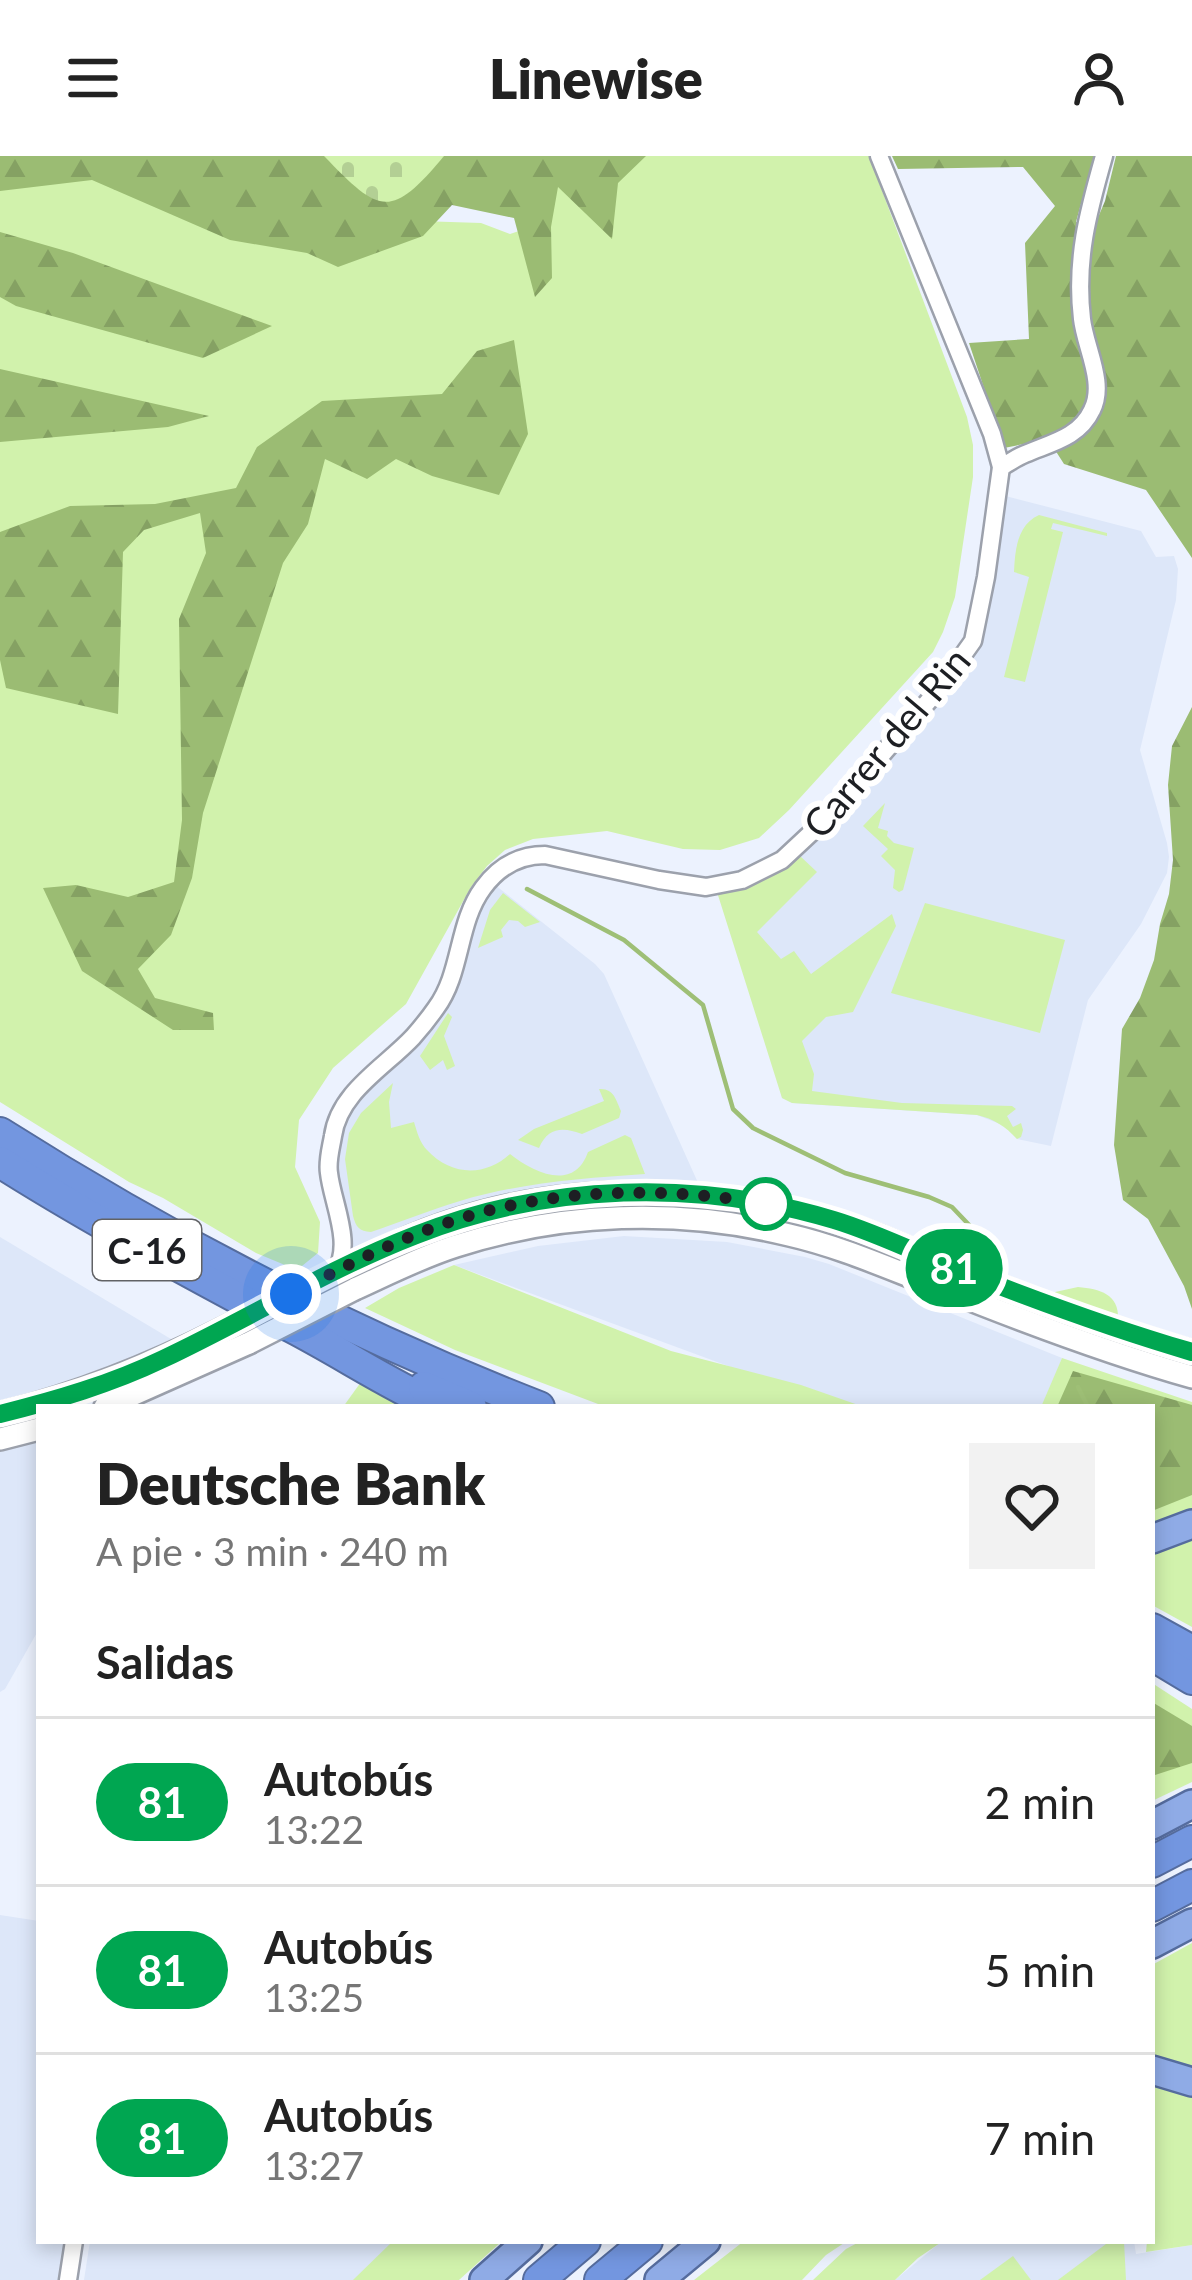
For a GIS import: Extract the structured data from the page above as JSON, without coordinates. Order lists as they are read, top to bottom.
{
  "streets": {
    "highway": ["C-16"],
    "street": ["Carrer del Rin"]
  },
  "lines": ["bus line 81"],
  "page": {
    "header": "Linewise",
    "on_map": "81",
    "heading": [
      ["Deutsche Bank", "A pie · 3 min · 240 m"],
      "Salidas"
    ],
    "list": [
      {
        "mark": "81",
        "name": "Autobús",
        "note": "13:22",
        "value": "2 min"
      },
      {
        "mark": "81",
        "name": "Autobús",
        "note": "13:25",
        "value": "5 min"
      },
      {
        "mark": "81",
        "name": "Autobús",
        "note": "13:27",
        "value": "7 min"
      }
    ]
  }
}
